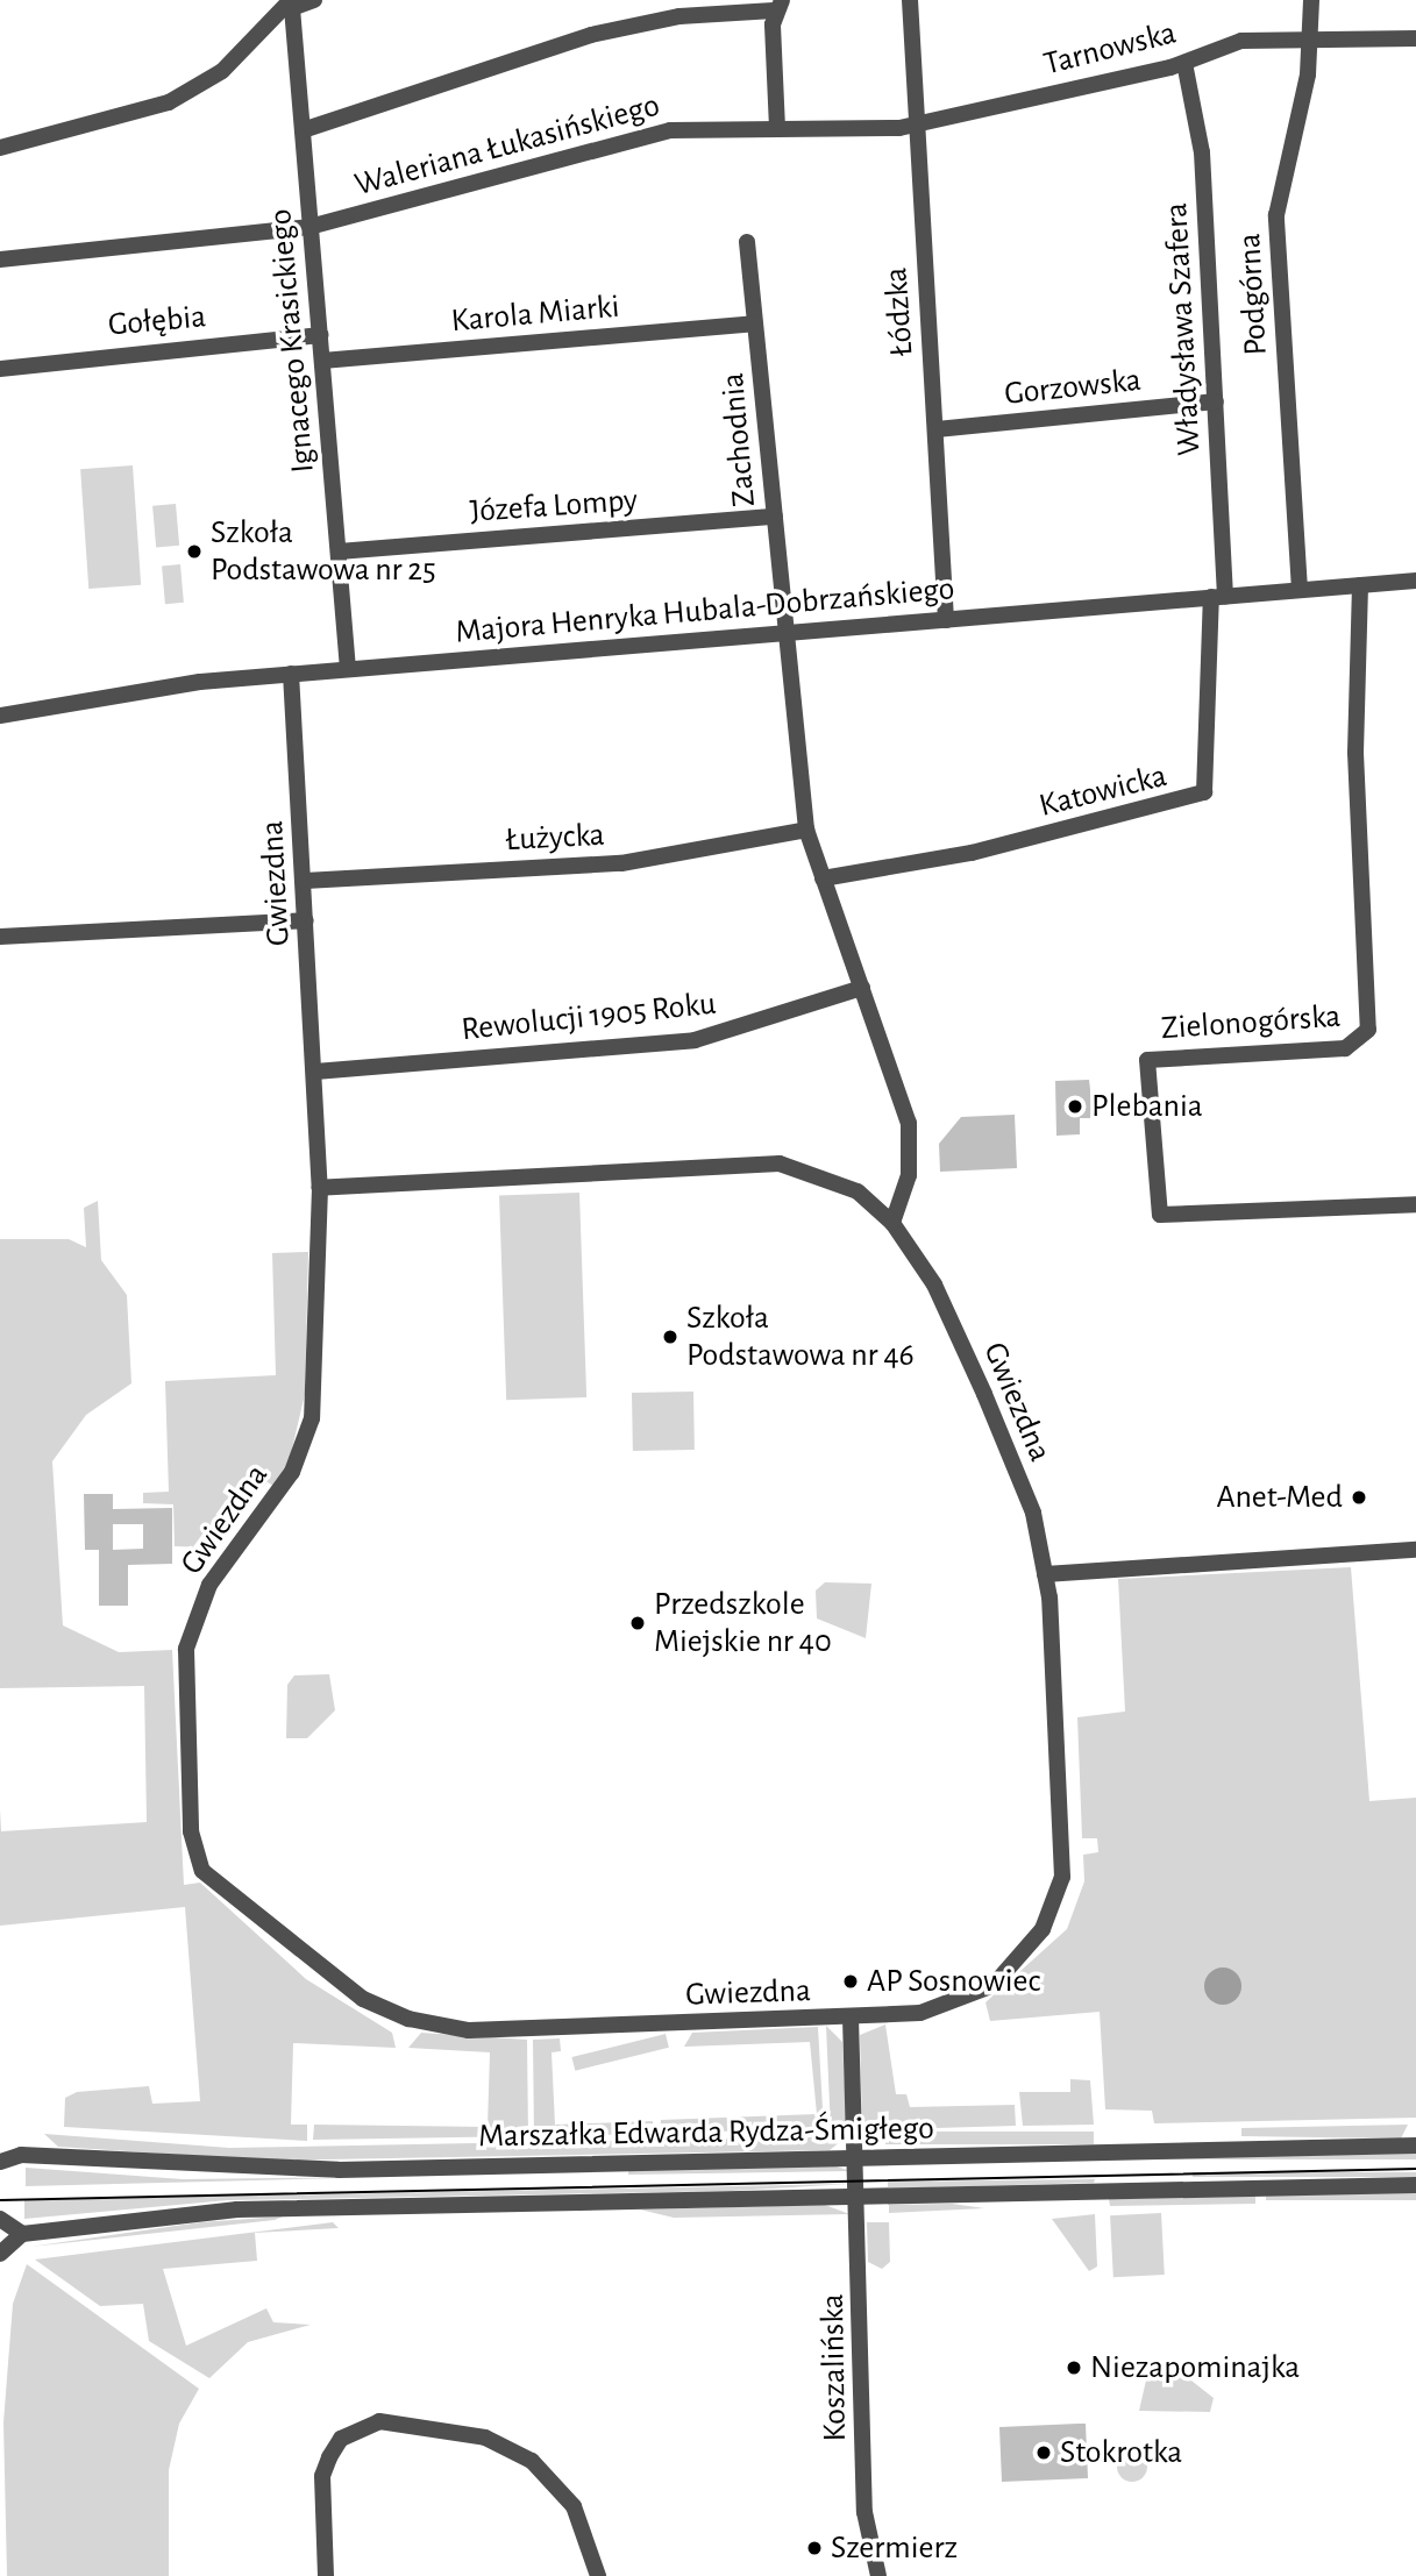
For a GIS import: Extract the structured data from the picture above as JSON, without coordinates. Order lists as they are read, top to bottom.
{
  "streets": {
    "street": [
      "Tarnowska",
      "Waleriana Łukasińskiego",
      "Podgórna",
      "Łódzka",
      "Karola Miarki",
      "Gołębia",
      "Władysława Szafera",
      "Ignacego Krasickiego",
      "Gorzowska",
      "Zachodnia",
      "Józefa Lompy",
      "Majora Henryka Hubala-Dobrzańskiego",
      "Katowicka",
      "Łużycka",
      "Gwiezdna",
      "Rewolucji 1905 Roku",
      "Zielonogórska",
      "Marszałka Edwarda Rydza-Śmigłego",
      "Koszalińska"
    ]
  },
  "crossings": [
    ["Tarnowska", "Waleriana Łukasińskiego"],
    ["Tarnowska", "Podgórna"],
    ["Tarnowska", "Łódzka"],
    ["Tarnowska", "Władysława Szafera"],
    ["Waleriana Łukasińskiego", "Łódzka"],
    ["Waleriana Łukasińskiego", "Ignacego Krasickiego"],
    ["Podgórna", "Majora Henryka Hubala-Dobrzańskiego"],
    ["Łódzka", "Gorzowska"],
    ["Łódzka", "Majora Henryka Hubala-Dobrzańskiego"],
    ["Karola Miarki", "Ignacego Krasickiego"],
    ["Karola Miarki", "Zachodnia"],
    ["Gołębia", "Ignacego Krasickiego"],
    ["Władysława Szafera", "Gorzowska"],
    ["Władysława Szafera", "Majora Henryka Hubala-Dobrzańskiego"],
    ["Władysława Szafera", "Katowicka"],
    ["Ignacego Krasickiego", "Józefa Lompy"],
    ["Ignacego Krasickiego", "Majora Henryka Hubala-Dobrzańskiego"],
    ["Zachodnia", "Józefa Lompy"],
    ["Zachodnia", "Majora Henryka Hubala-Dobrzańskiego"],
    ["Zachodnia", "Katowicka"],
    ["Zachodnia", "Łużycka"],
    ["Zachodnia", "Gwiezdna"],
    ["Zachodnia", "Rewolucji 1905 Roku"],
    ["Majora Henryka Hubala-Dobrzańskiego", "Katowicka"],
    ["Majora Henryka Hubala-Dobrzańskiego", "Gwiezdna"],
    ["Majora Henryka Hubala-Dobrzańskiego", "Zielonogórska"],
    ["Łużycka", "Gwiezdna"],
    ["Gwiezdna", "Rewolucji 1905 Roku"],
    ["Gwiezdna", "Koszalińska"],
    ["Marszałka Edwarda Rydza-Śmigłego", "Koszalińska"]
  ],
  "places": [
    "Szkoła Podstawowa nr 25",
    "Plebania",
    "Szkoła Podstawowa nr 46",
    "Anet-Med",
    "Przedszkole Miejskie nr 40",
    "AP Sosnowiec",
    "Niezapominajka",
    "Stokrotka",
    "Szermierz"
  ]
}
